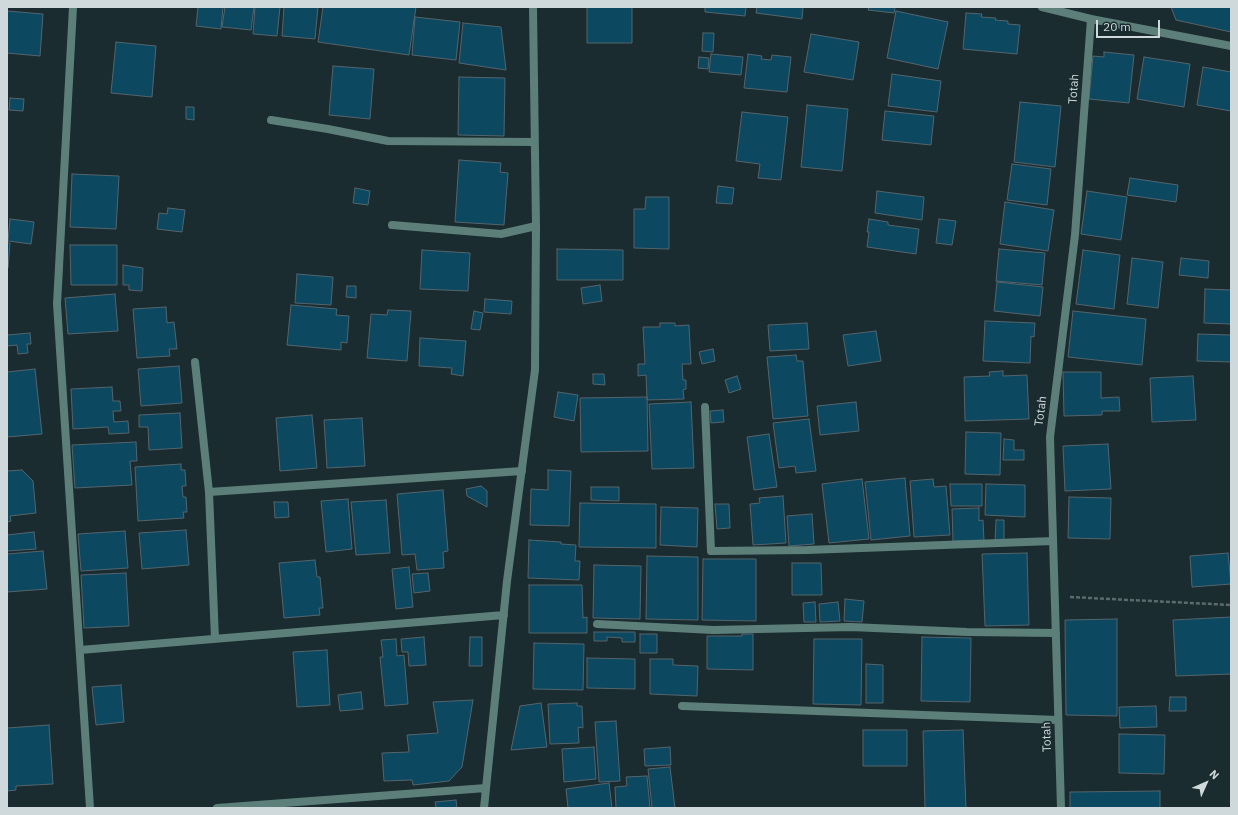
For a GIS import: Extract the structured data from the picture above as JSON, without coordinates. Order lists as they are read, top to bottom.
{
  "streets": {
    "street": ["Totah"]
  },
  "scale_bar": "20 m",
  "north": "top right"
}
